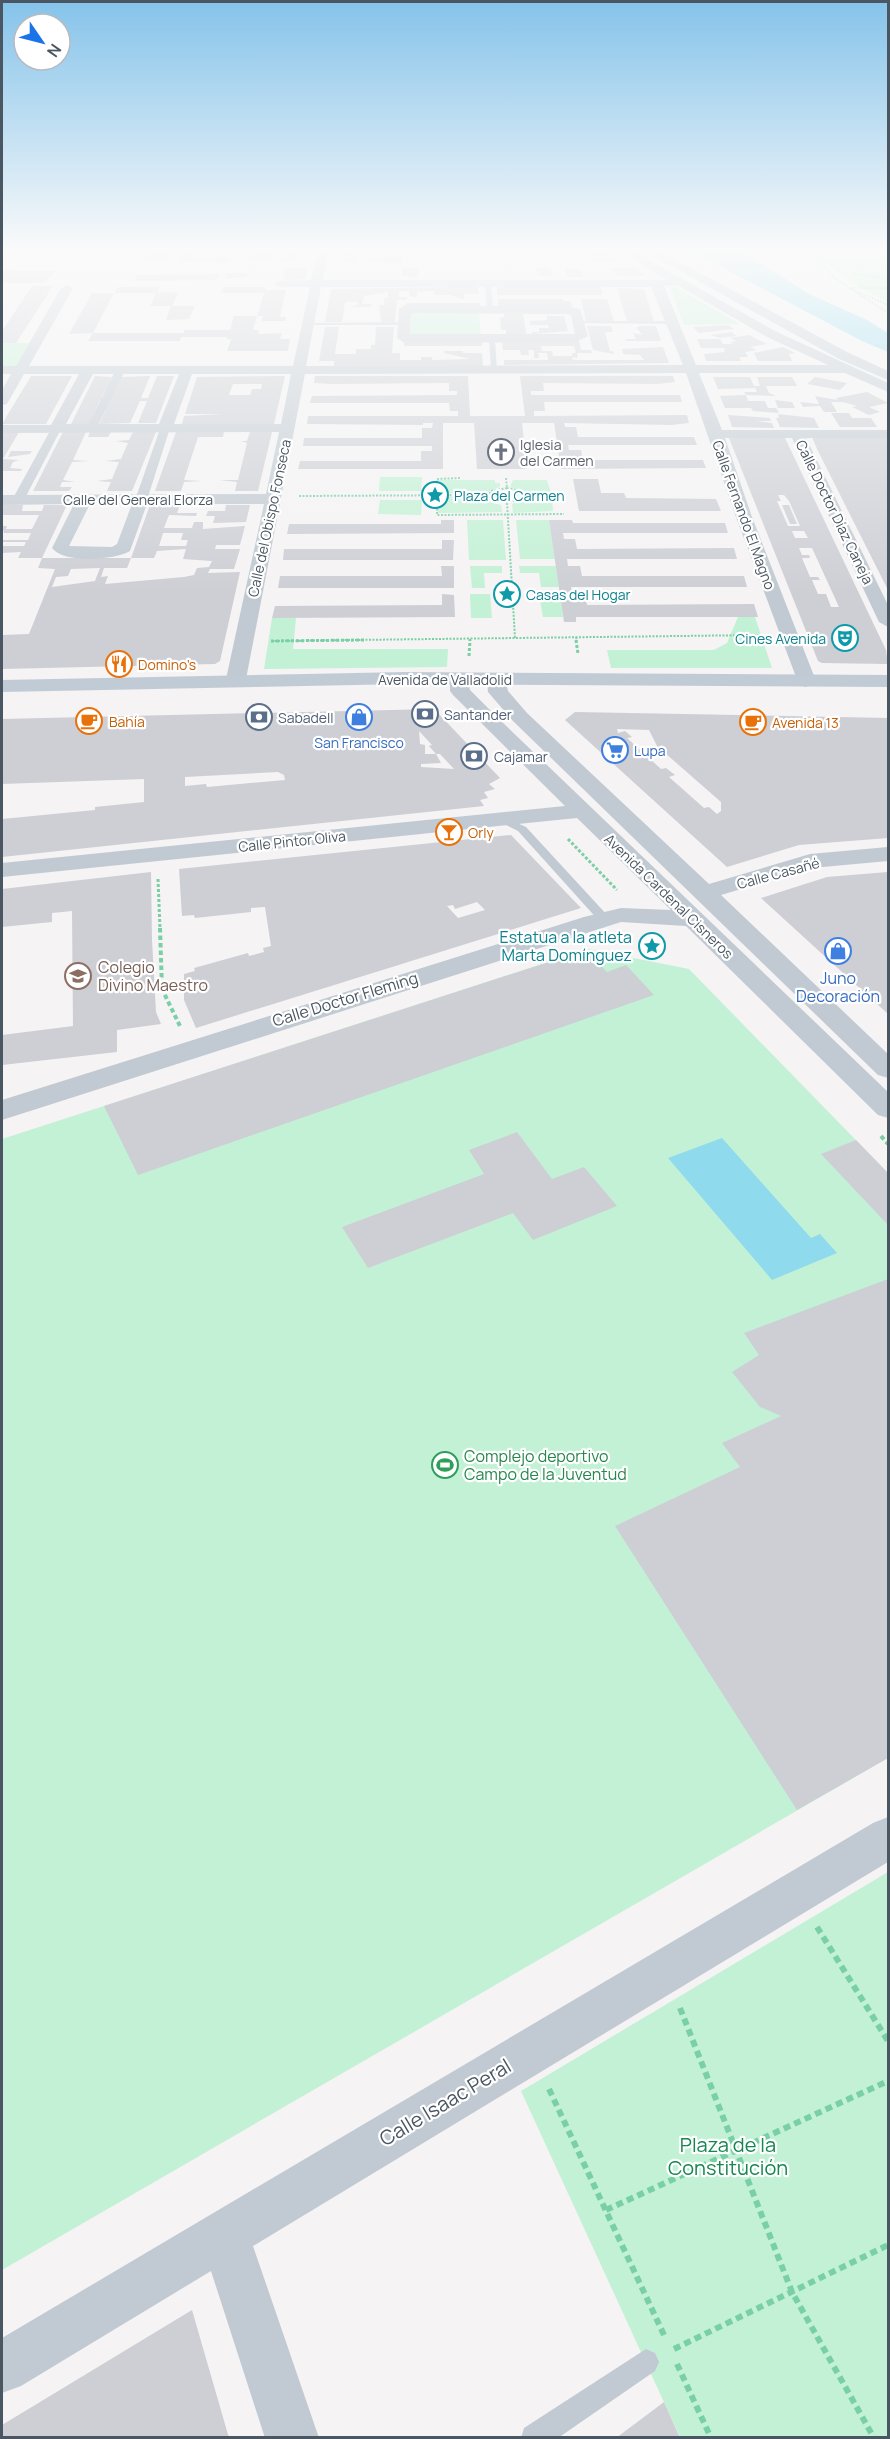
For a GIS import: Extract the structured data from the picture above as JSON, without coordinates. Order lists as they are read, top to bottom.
{
  "streets": {
    "main road": ["Avenida de Valladolid"],
    "street": [
      "Calle del General Elorza",
      "Calle Doctor Díaz Caneja",
      "Calle Fernando El Magno",
      "Calle del Obispo Fonseca",
      "Calle Pintor Oliva",
      "Calle Casañé",
      "Avenida Cardenal Cisneros",
      "Calle Doctor Fleming",
      "Calle Isaac Peral"
    ]
  },
  "crossings": [
    ["Calle del General Elorza", "Calle del Obispo Fonseca"],
    ["Calle Fernando El Magno", "Avenida de Valladolid"],
    ["Calle del Obispo Fonseca", "Avenida de Valladolid"],
    ["Avenida de Valladolid", "Avenida Cardenal Cisneros"],
    ["Calle Pintor Oliva", "Avenida Cardenal Cisneros"],
    ["Calle Casañé", "Avenida Cardenal Cisneros"],
    ["Avenida Cardenal Cisneros", "Calle Doctor Fleming"]
  ],
  "parks": ["Plaza de la Constitución"],
  "places": {
    "church": ["Iglesia del Carmen"],
    "place": ["Plaza del Carmen", "Casas del Hogar", "Estatua a la atleta Marta Domínguez"],
    "theatre": ["Cines Avenida"],
    "restaurant": ["Domino's"],
    "bank": ["Santander", "Sabadell", "Cajamar"],
    "shop": ["San Francisco", "Juno Decoración"],
    "cafe": ["Bahía", "Avenida 13"],
    "supermarket": ["Lupa"],
    "bar": ["Orly"],
    "school or university": ["Colegio Divino Maestro"],
    "sports": ["Complejo deportivo Campo de la Juventud"]
  },
  "north": "bottom right"
}
